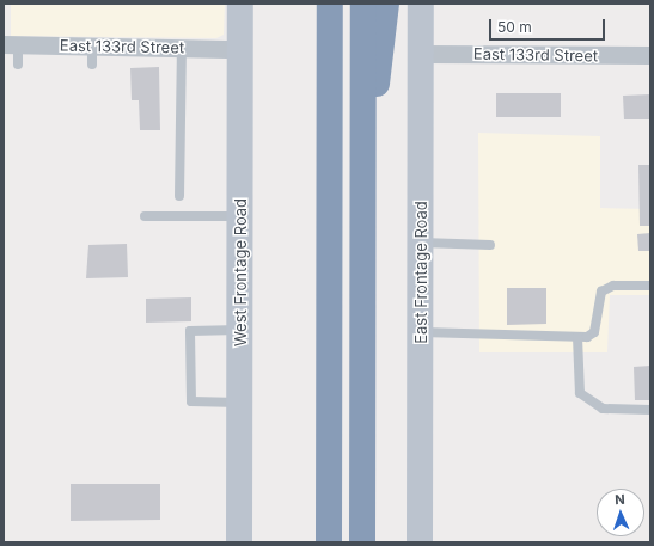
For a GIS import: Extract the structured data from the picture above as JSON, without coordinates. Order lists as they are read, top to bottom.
{
  "streets": {
    "street": ["East 133rd Street", "West Frontage Road", "East Frontage Road"]
  },
  "crossings": [
    ["East 133rd Street", "West Frontage Road"],
    ["East 133rd Street", "East Frontage Road"]
  ],
  "scale_bar": "50 m",
  "north": "top"
}
